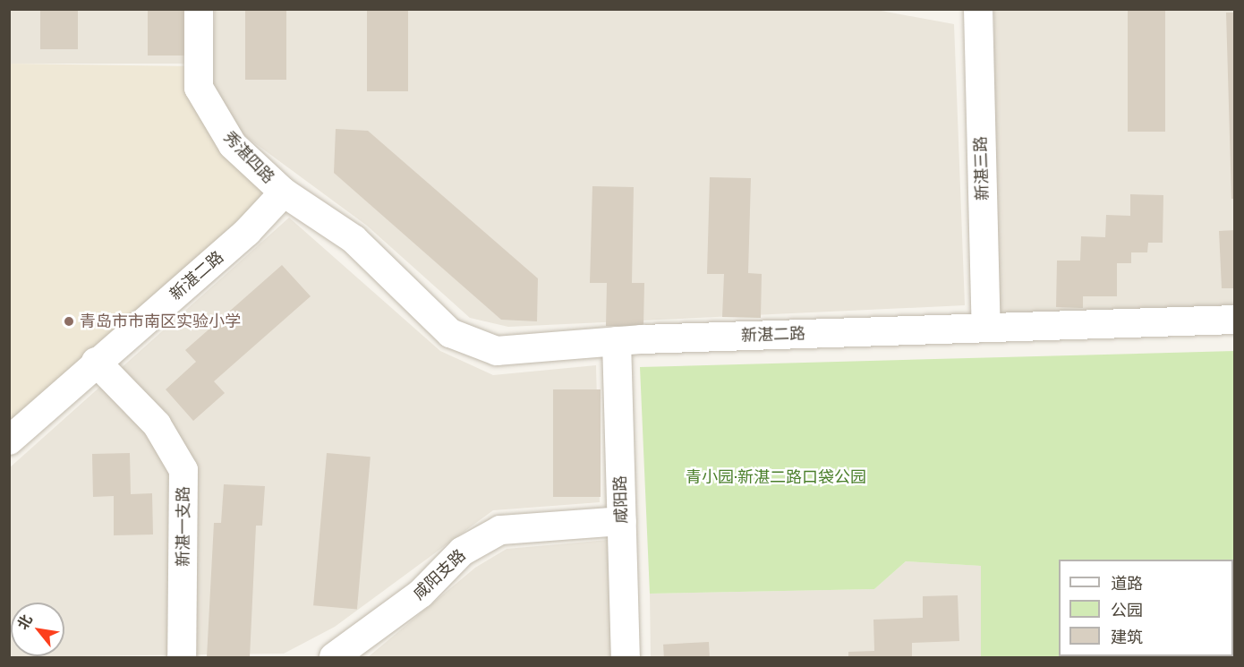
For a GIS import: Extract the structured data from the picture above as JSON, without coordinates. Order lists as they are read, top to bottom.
{
  "streets": {
    "street": [
      "秀湛四路",
      "新湛三路",
      "新湛二路",
      "咸阳路",
      "新湛一支路",
      "咸阳支路"
    ]
  },
  "crossings": [
    ["秀湛四路", "新湛二路"],
    ["新湛三路", "新湛二路"],
    ["新湛二路", "咸阳路"],
    ["新湛二路", "新湛一支路"],
    ["咸阳路", "咸阳支路"]
  ],
  "parks": ["青小园·新湛二路口袋公园"],
  "places": ["青岛市市南区实验小学"],
  "legend": ["道路", "公园", "建筑"],
  "north": "top left"
}
